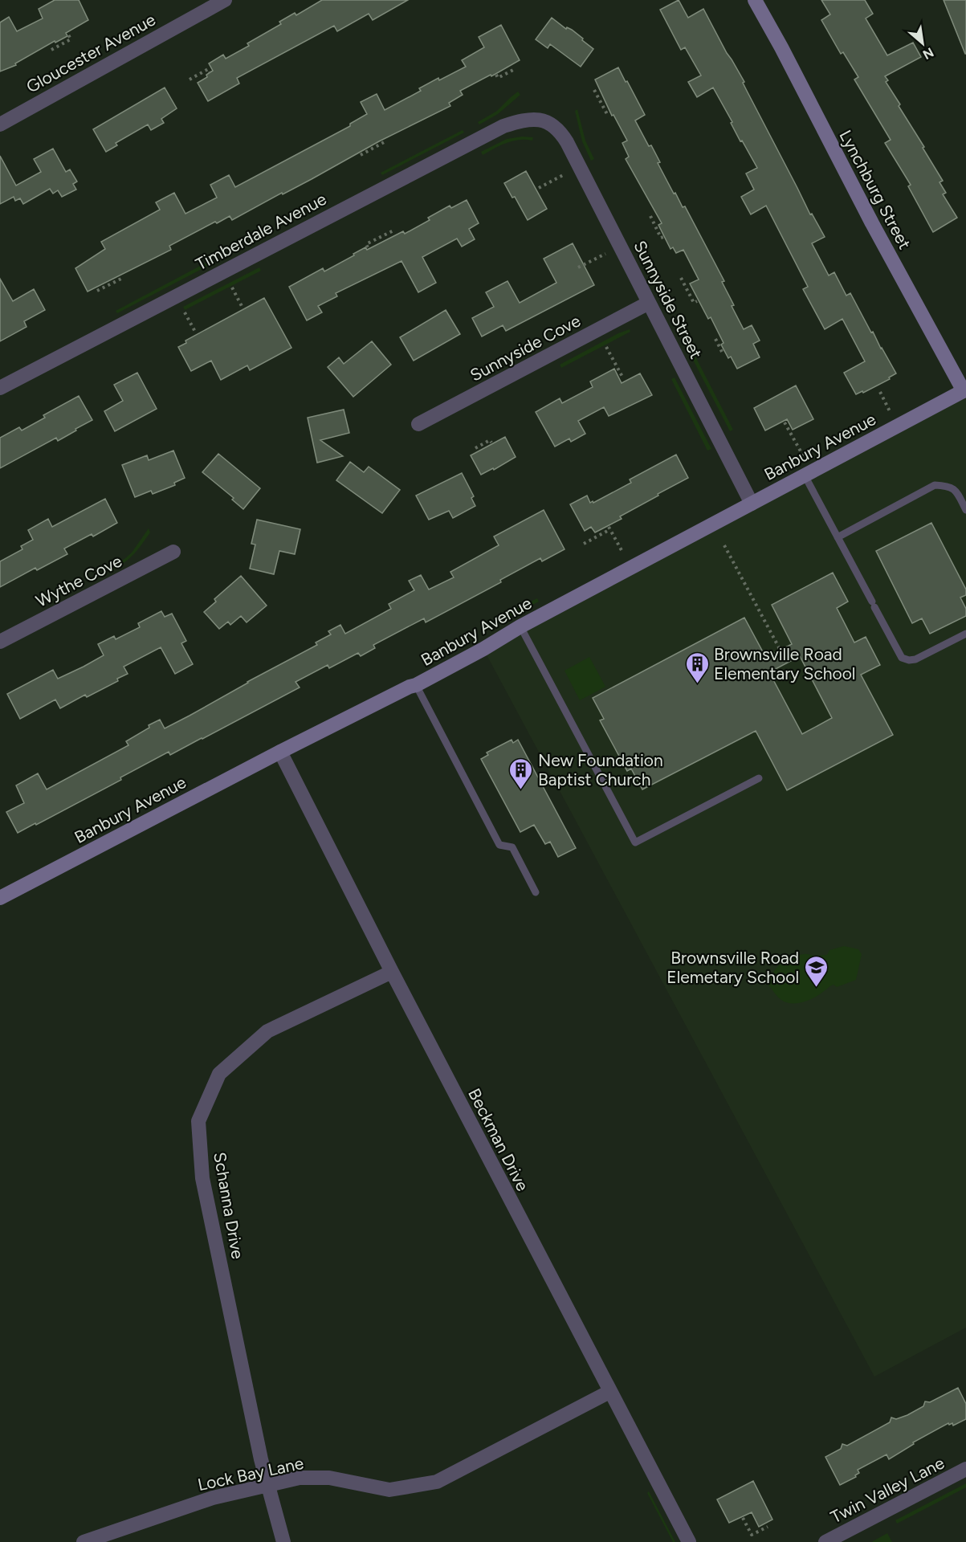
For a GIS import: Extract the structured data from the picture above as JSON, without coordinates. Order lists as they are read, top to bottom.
{
  "streets": {
    "street": [
      "Gloucester Avenue",
      "Lynchburg Street",
      "Timberdale Avenue",
      "Sunnyside Street",
      "Sunnyside Cove",
      "Banbury Avenue",
      "Wythe Cove",
      "Beckman Drive",
      "Schanna Drive",
      "Lock Bay Lane",
      "Twin Valley Lane"
    ]
  },
  "crossings": [
    ["Lynchburg Street", "Banbury Avenue"],
    ["Timberdale Avenue", "Sunnyside Street"],
    ["Sunnyside Street", "Sunnyside Cove"],
    ["Sunnyside Street", "Banbury Avenue"],
    ["Banbury Avenue", "Beckman Drive"],
    ["Beckman Drive", "Schanna Drive"],
    ["Beckman Drive", "Lock Bay Lane"],
    ["Schanna Drive", "Lock Bay Lane"]
  ],
  "places": {
    "building": ["Brownsville Road Elementary School", "New Foundation Baptist Church"],
    "school or university": ["Brownsville Road Elemetary School"]
  },
  "north": "bottom right"
}
